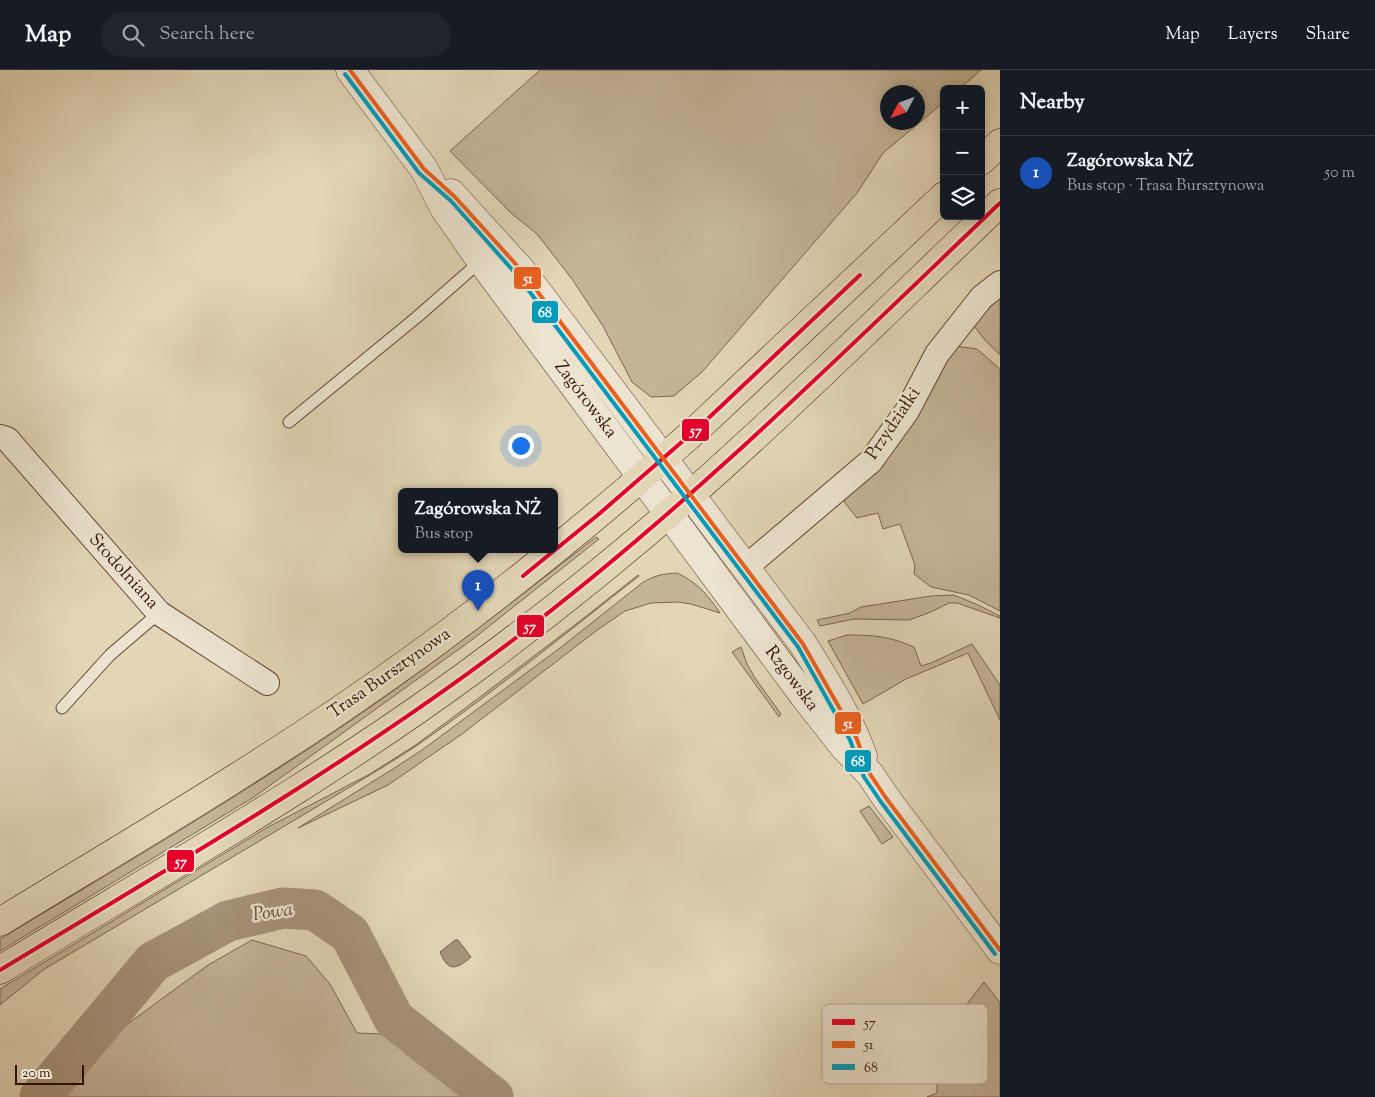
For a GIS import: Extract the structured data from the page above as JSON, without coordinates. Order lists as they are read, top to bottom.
{
  "streets": {
    "main road": ["Trasa Bursztynowa"],
    "street": [
      "Zagórowska",
      "Przydziałki",
      "Stodolniana",
      "Rzgowska"
    ]
  },
  "crossings": [
    ["Zagórowska", "Przydziałki"],
    ["Zagórowska", "Trasa Bursztynowa"],
    ["Zagórowska", "Rzgowska"]
  ],
  "water": ["Powa"],
  "lines": ["transit line 51", "transit line 68", "transit line 57"],
  "legend": ["57", "51", "68"],
  "scale_bar": "20 m",
  "north": "bottom left",
  "page": {
    "header": "Map",
    "search": "Search here",
    "nav": ["Map", "Layers", "Share"],
    "heading": "Nearby",
    "map_buttons": ["+", "−"],
    "list": [
      {
        "mark": "1",
        "name": "Zagórowska NŻ",
        "note": "Bus stop · Trasa Bursztynowa",
        "value": "50 m"
      }
    ],
    "popup": ["Zagórowska NŻ", "Bus stop"],
    "pins": "1",
    "scale": "20 m"
  }
}
